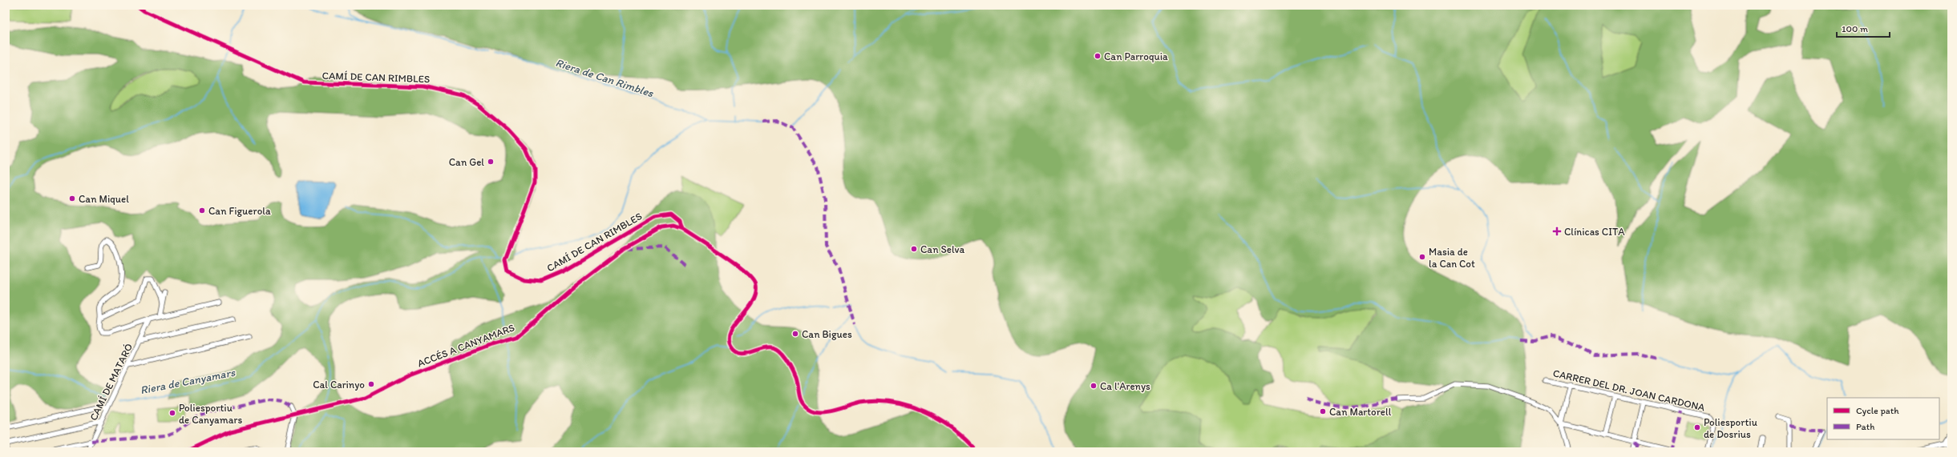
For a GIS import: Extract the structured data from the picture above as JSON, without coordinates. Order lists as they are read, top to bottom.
{
  "streets": {
    "street": [
      "CAMÍ DE CAN RIMBLES",
      "ACCÉS A CANYAMARS",
      "CAMÍ DE MATARÓ",
      "CARRER DEL DR. JOAN CARDONA"
    ]
  },
  "crossings": [
    ["CAMÍ DE CAN RIMBLES", "ACCÉS A CANYAMARS"]
  ],
  "water": ["Riera de Can Rimbles", "Riera de Canyamars"],
  "places": {
    "other": [
      "Can Parroquia",
      "Can Gel",
      "Can Miquel",
      "Can Figuerola",
      "Can Selva",
      "Masia de la Can Cot",
      "Can Bigues",
      "Cal Carinyo",
      "Ca l'Arenys",
      "Can Martorell",
      "Poliesportiu de Canyamars",
      "Poliesportiu de Dosrius"
    ],
    "health": ["Clínicas CITA"]
  },
  "legend": ["Cycle path", "Path"],
  "scale_bar": "100 m"
}
